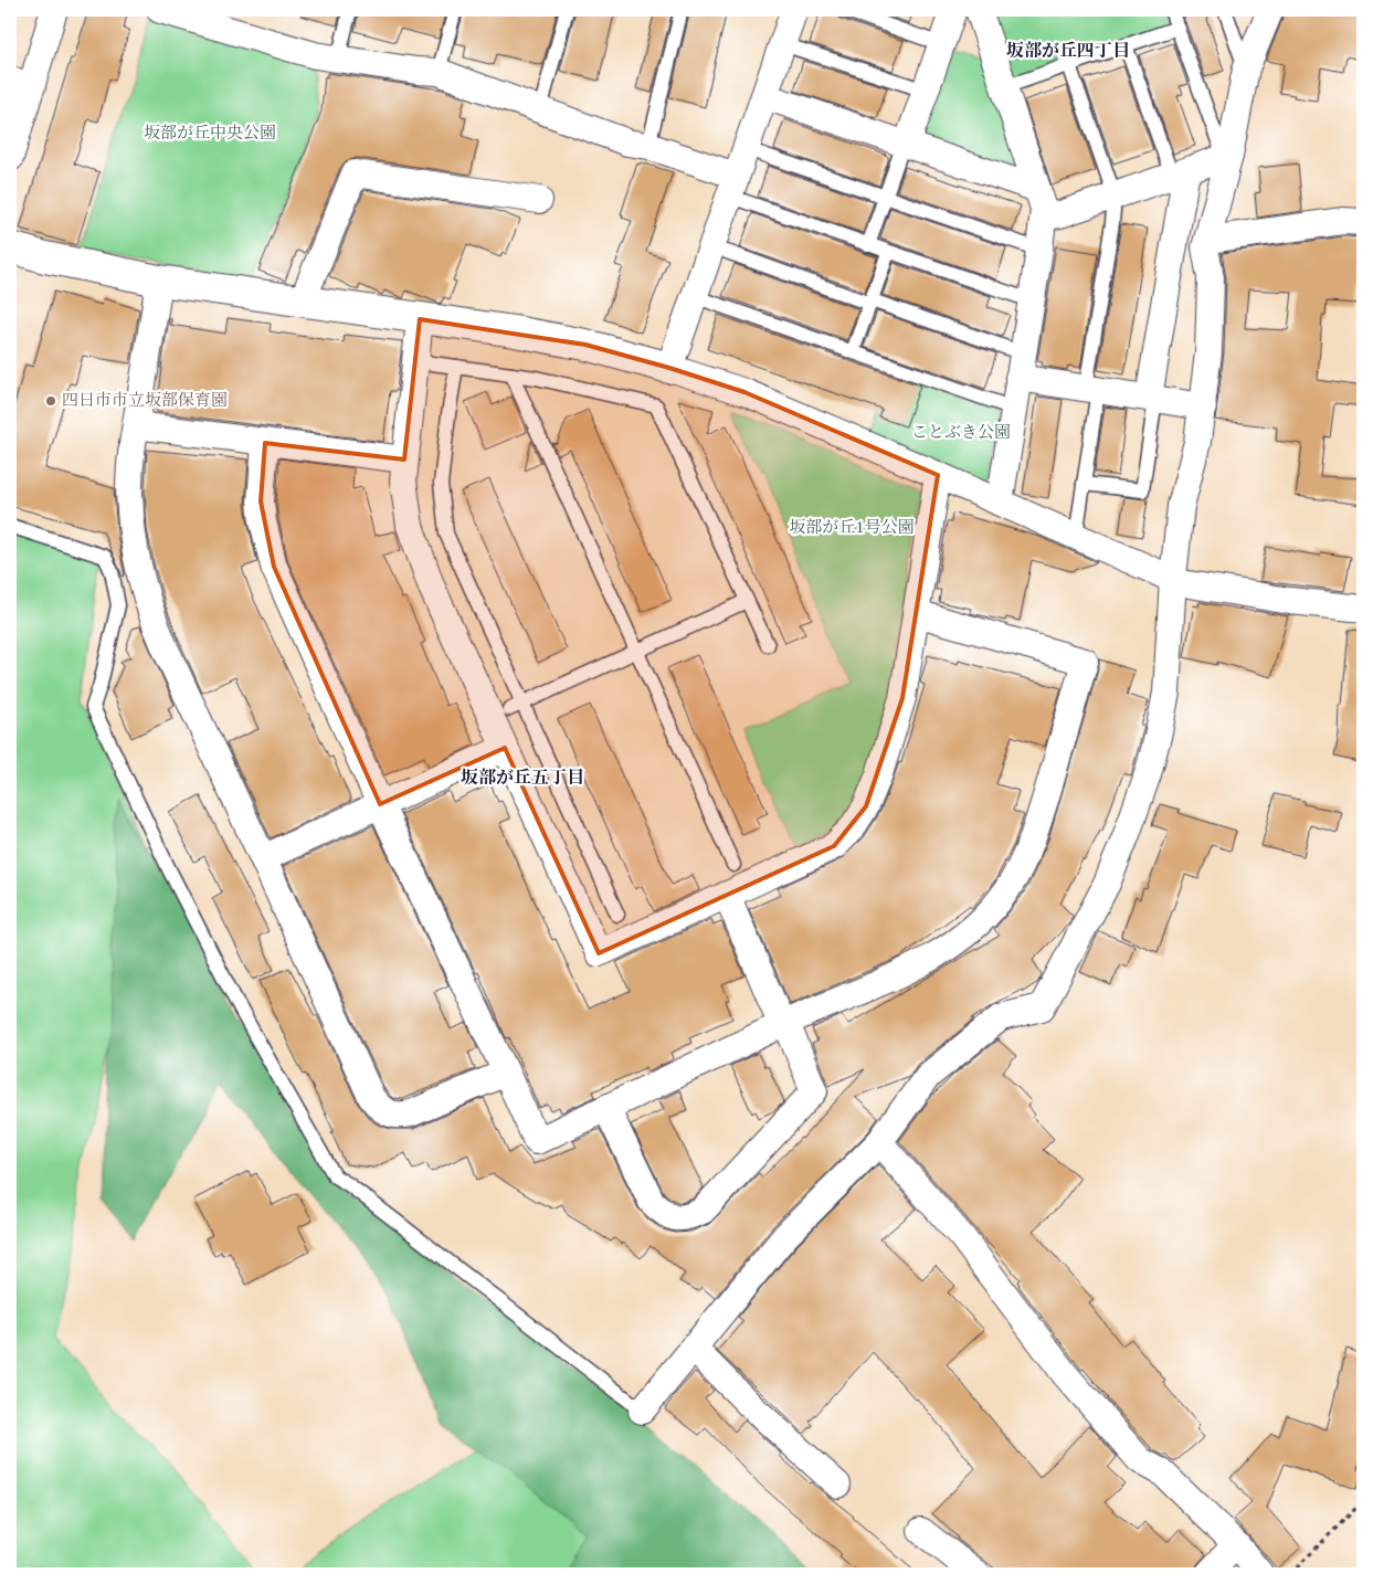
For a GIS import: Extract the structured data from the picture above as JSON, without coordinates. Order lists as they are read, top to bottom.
{
  "districts": ["坂部が丘四丁目", "坂部が丘五丁目"],
  "parks": ["坂部が丘中央公園", "ことぶき公園", "坂部が丘1号公園"],
  "places": ["四日市市立坂部保育園"]
}
